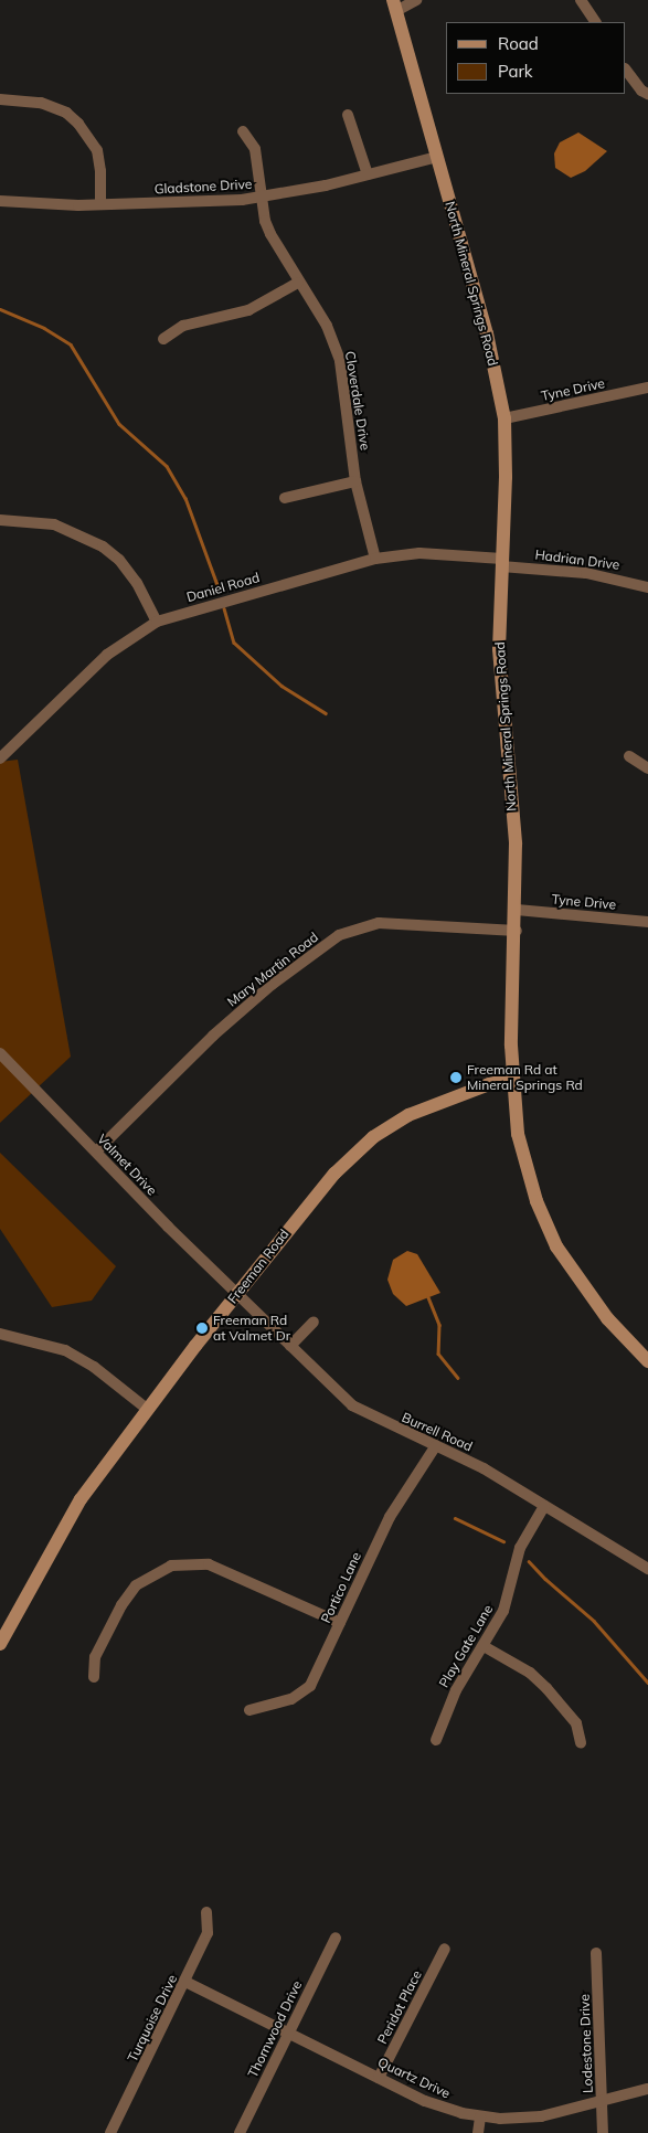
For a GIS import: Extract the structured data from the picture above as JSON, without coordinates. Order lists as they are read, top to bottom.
{
  "streets": {
    "street": [
      "Gladstone Drive",
      "North Mineral Springs Road",
      "Tyne Drive",
      "Cloverdale Drive",
      "Hadrian Drive",
      "Daniel Road",
      "Mary Martin Road",
      "Valmet Drive",
      "Freeman Road",
      "Burrell Road",
      "Portico Lane",
      "Play Gate Lane",
      "Peridot Place",
      "Turquoise Drive",
      "Thornwood Drive",
      "Lodestone Drive",
      "Quartz Drive"
    ]
  },
  "crossings": [
    ["Gladstone Drive", "North Mineral Springs Road"],
    ["Gladstone Drive", "Cloverdale Drive"],
    ["North Mineral Springs Road", "Tyne Drive"],
    ["North Mineral Springs Road", "Hadrian Drive"],
    ["North Mineral Springs Road", "Daniel Road"],
    ["North Mineral Springs Road", "Mary Martin Road"],
    ["North Mineral Springs Road", "Freeman Road"],
    ["Cloverdale Drive", "Daniel Road"],
    ["Hadrian Drive", "Daniel Road"],
    ["Mary Martin Road", "Valmet Drive"],
    ["Valmet Drive", "Freeman Road"],
    ["Valmet Drive", "Burrell Road"],
    ["Freeman Road", "Burrell Road"],
    ["Burrell Road", "Portico Lane"],
    ["Burrell Road", "Play Gate Lane"],
    ["Peridot Place", "Quartz Drive"],
    ["Turquoise Drive", "Quartz Drive"],
    ["Thornwood Drive", "Quartz Drive"],
    ["Lodestone Drive", "Quartz Drive"]
  ],
  "places": ["Freeman Rd at Mineral Springs Rd", "Freeman Rd at Valmet Dr"],
  "legend": ["Road", "Park"]
}
